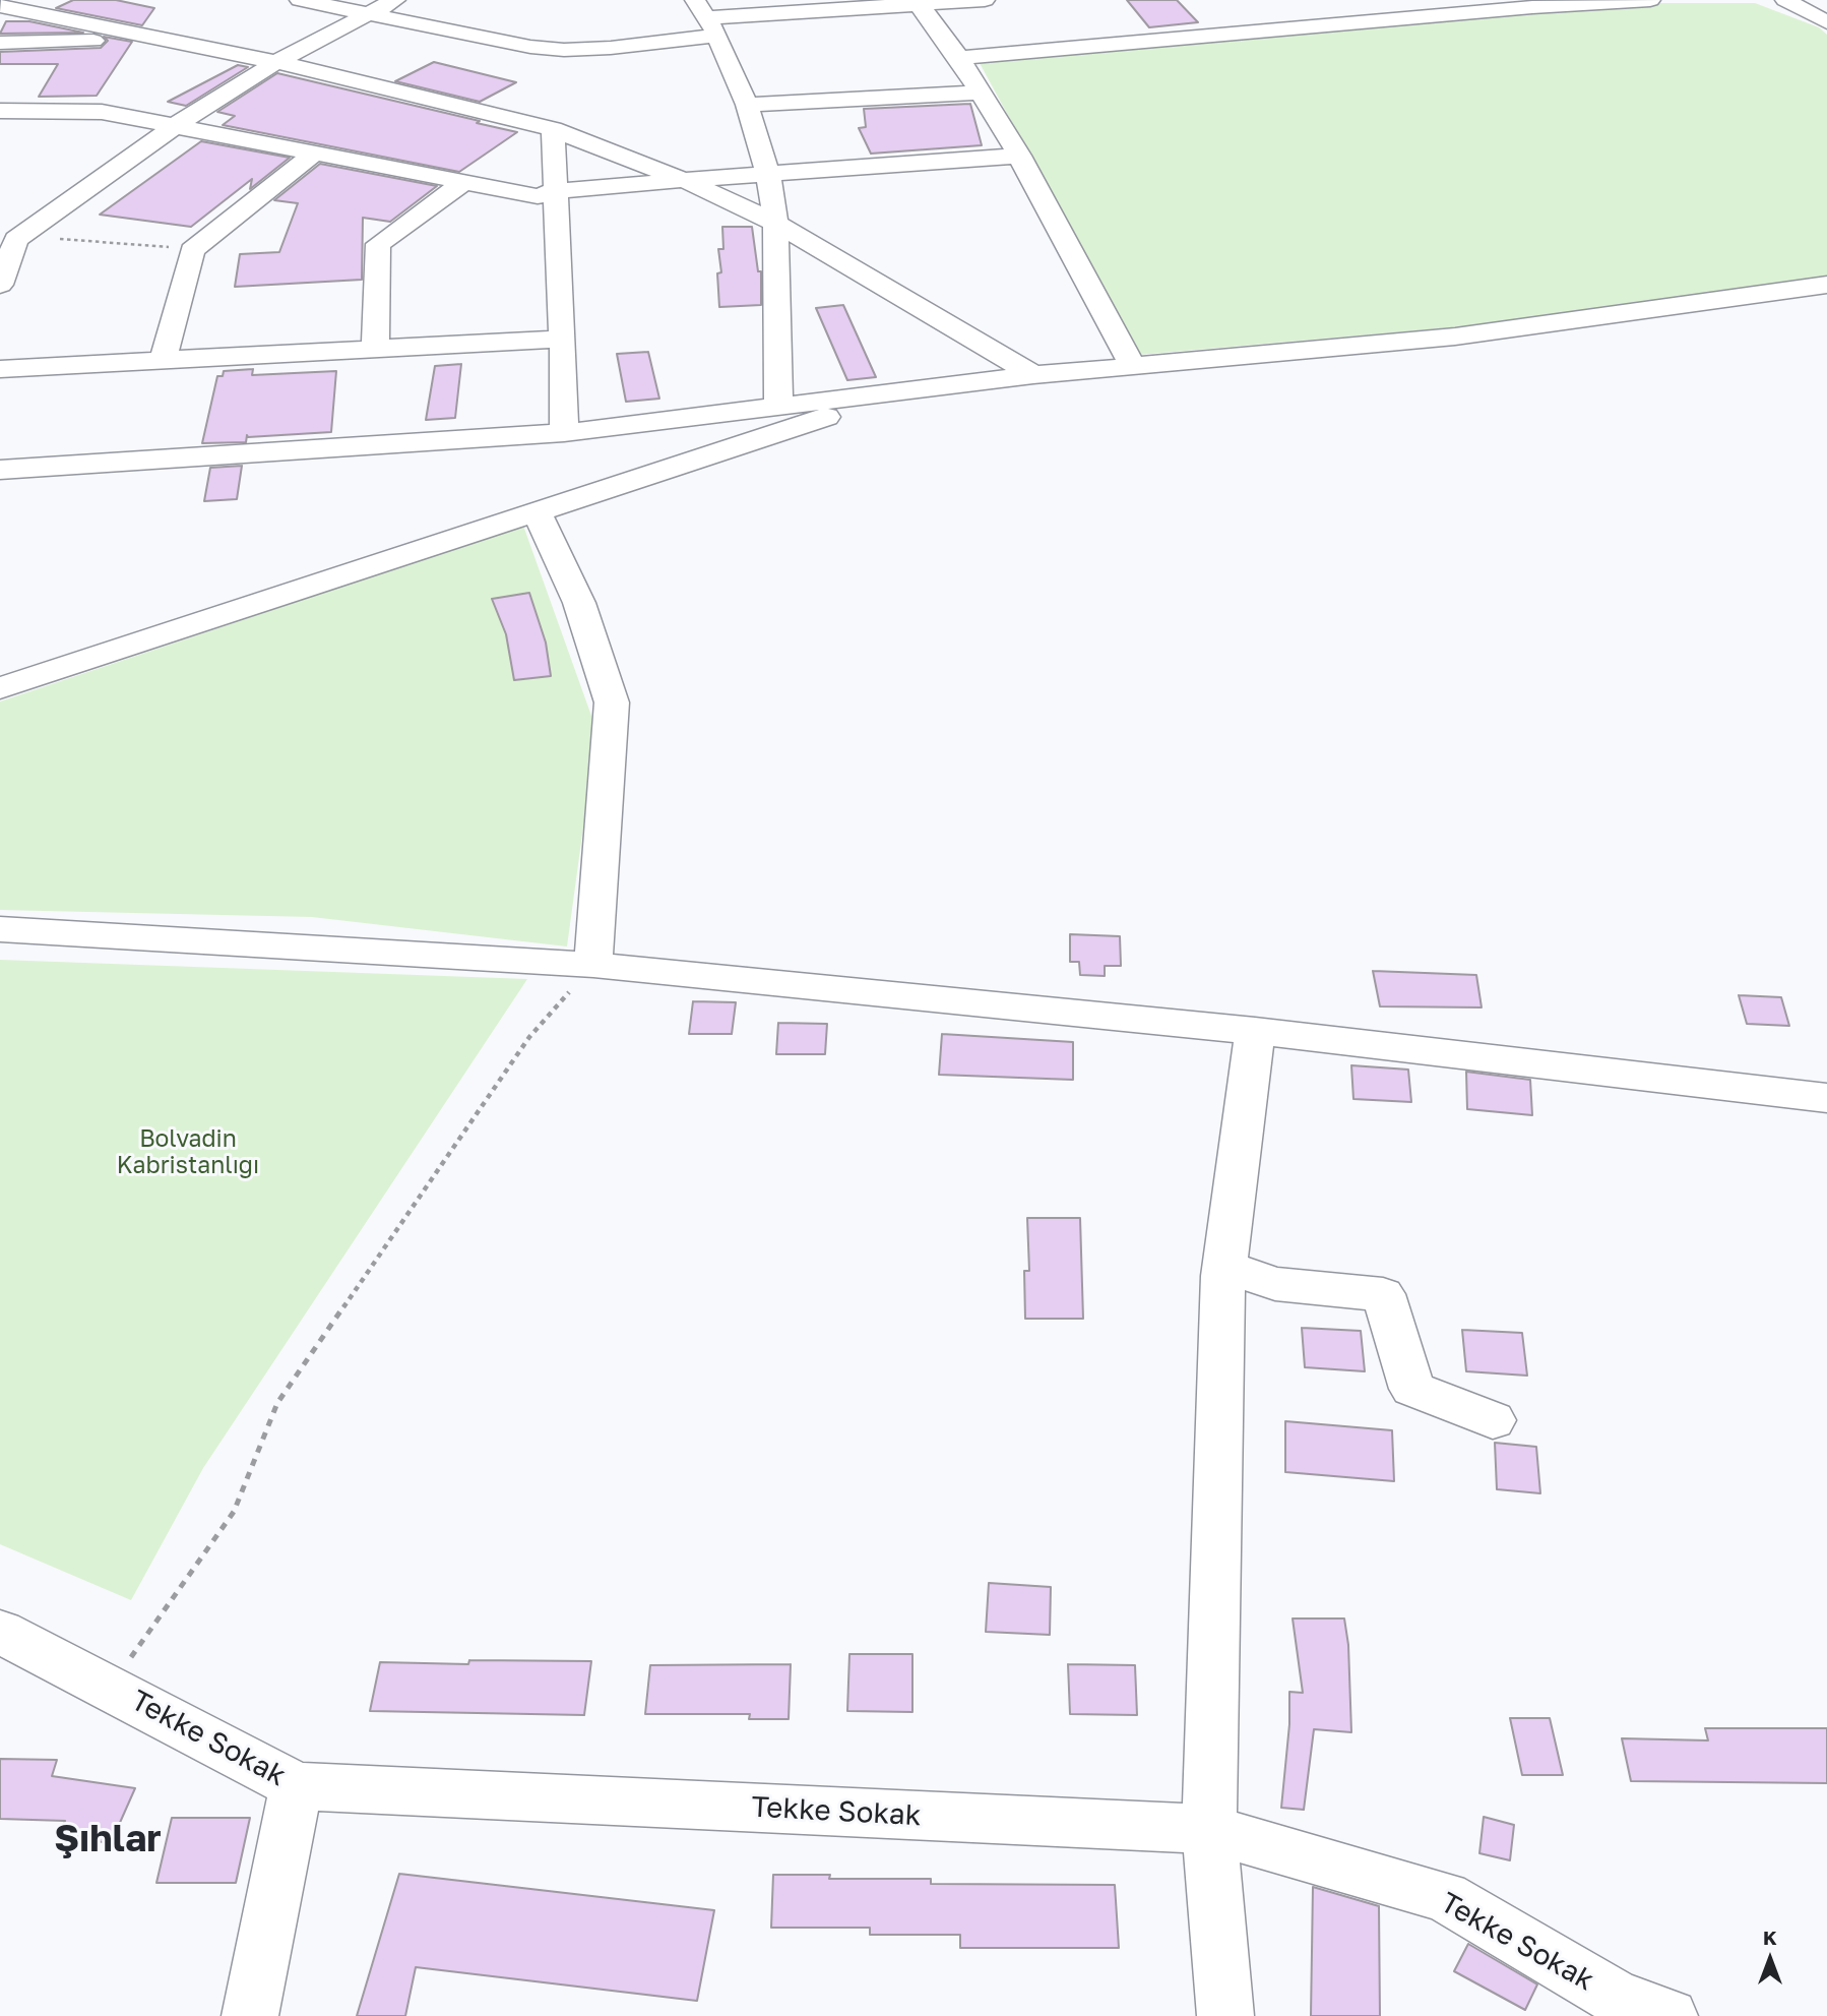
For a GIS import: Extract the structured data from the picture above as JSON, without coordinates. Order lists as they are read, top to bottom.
{
  "streets": {
    "street": ["Tekke Sokak"]
  },
  "districts": ["Şıhlar"],
  "parks": ["Bolvadin Kabristanlığı"],
  "north": "top"
}
